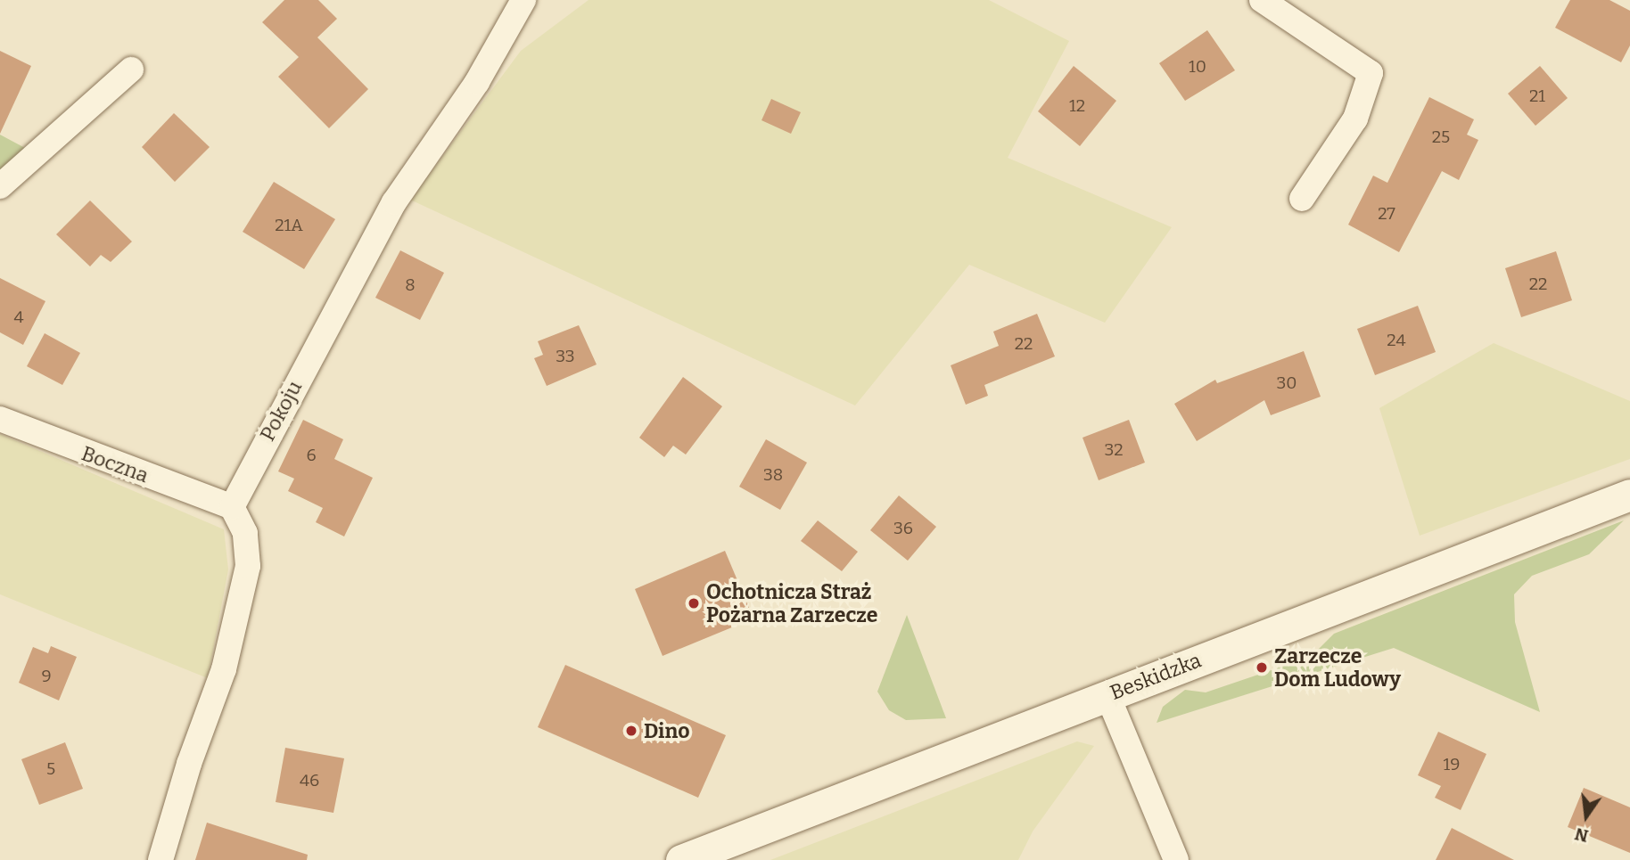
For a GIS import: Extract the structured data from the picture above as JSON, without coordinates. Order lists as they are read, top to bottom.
{
  "streets": {
    "street": ["Pokoju", "Boczna", "Beskidzka"]
  },
  "crossings": [
    ["Pokoju", "Boczna"]
  ],
  "places": ["Ochotnicza Straż Pożarna Zarzecze", "Zarzecze Dom Ludowy", "Dino"],
  "house_numbers": [
    "10",
    "21",
    "12",
    "25",
    "27",
    "21A",
    "22",
    "8",
    "4",
    "24",
    "22",
    "33",
    "30",
    "32",
    "6",
    "38",
    "36",
    "9",
    "19",
    "5",
    "46"
  ],
  "north": "bottom"
}
